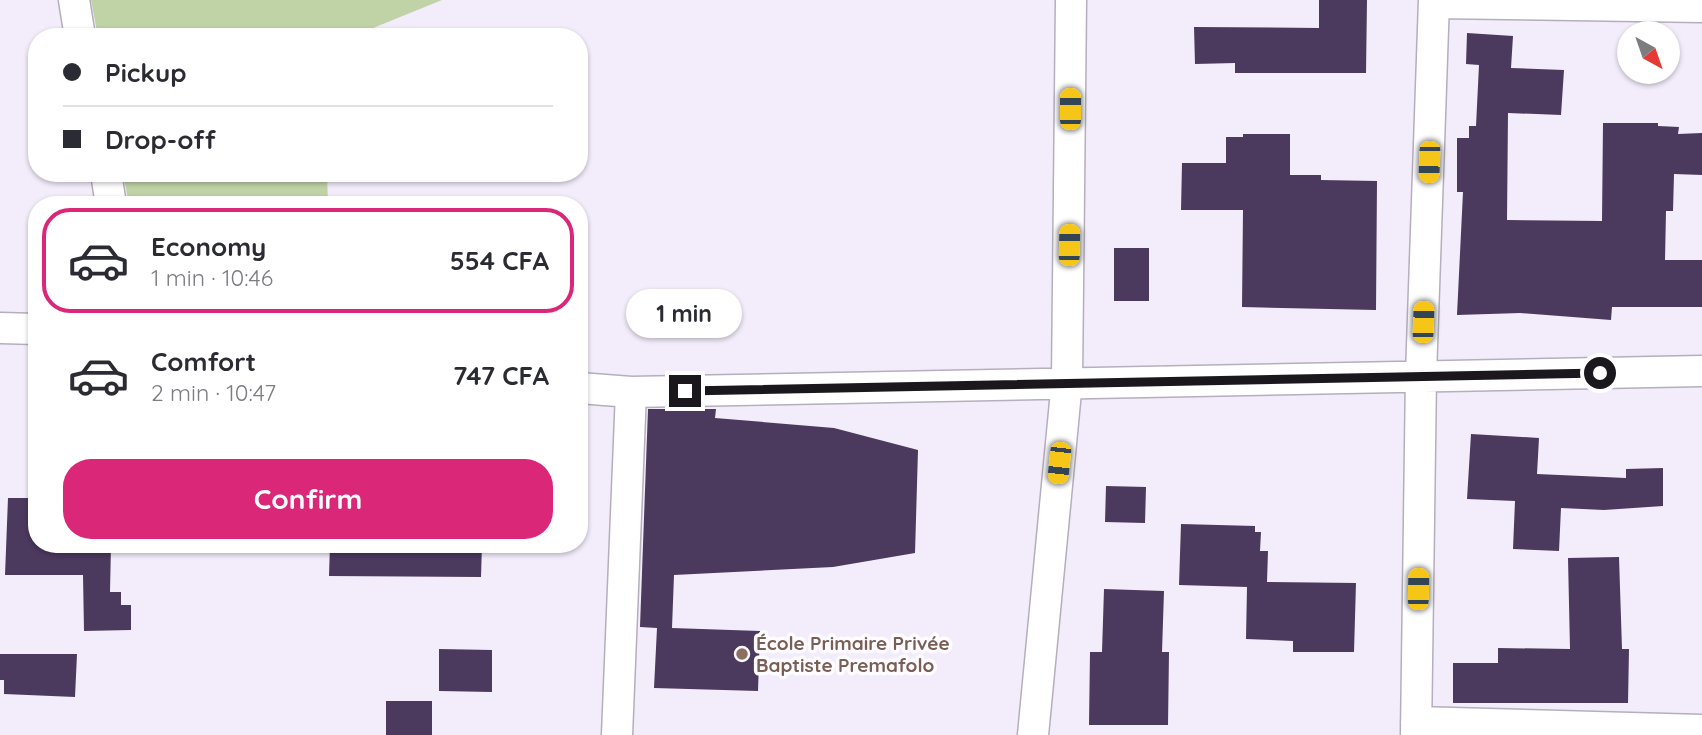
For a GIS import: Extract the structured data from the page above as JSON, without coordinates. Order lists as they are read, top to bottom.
{
  "places": ["École Primaire Privée Baptiste Premafolo"],
  "north": "bottom right",
  "page": {
    "banner": ["Pickup", "Drop-off"],
    "list": [
      {
        "name": "Economy",
        "note": "1 min · 10:46",
        "value": "554 CFA"
      },
      {
        "name": "Comfort",
        "note": "2 min · 10:47",
        "value": "747 CFA"
      }
    ],
    "bubble": "1 min",
    "buttons": "Confirm"
  }
}
